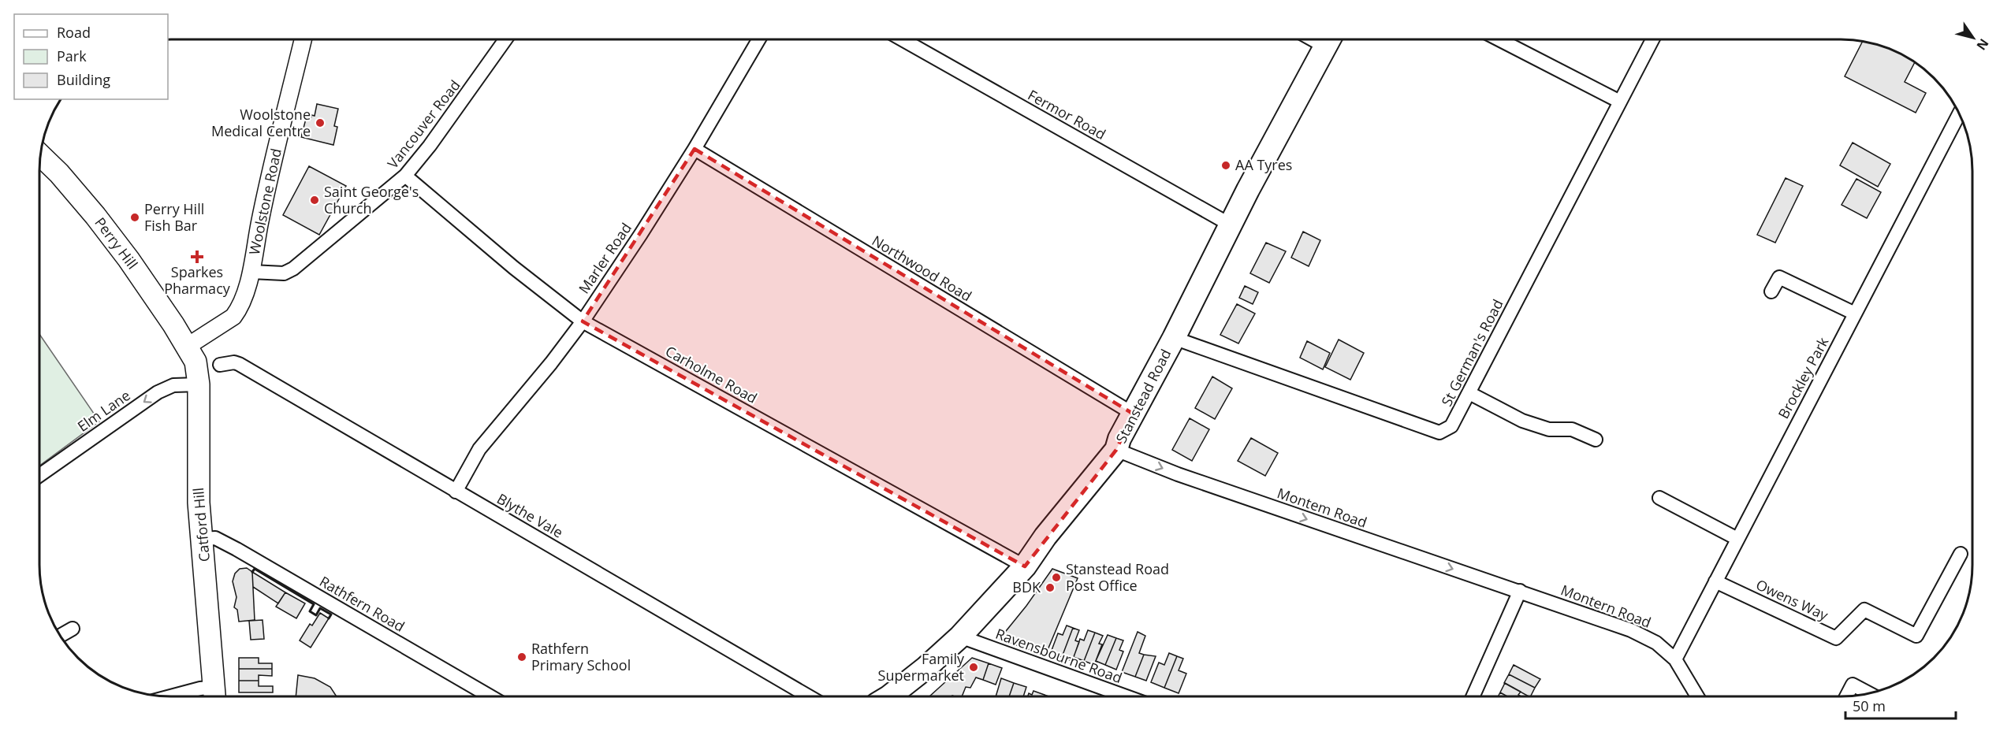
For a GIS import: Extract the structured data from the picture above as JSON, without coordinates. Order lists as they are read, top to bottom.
{
  "streets": {
    "highway": ["Stanstead Road"],
    "main road": ["Perry Hill", "Catford Hill"],
    "street": [
      "Fermor Road",
      "Vancouver Road",
      "Woolstone Road",
      "Marler Road",
      "Northwood Road",
      "St German's Road",
      "Carholme Road",
      "Brockley Park",
      "Elm Lane",
      "Montem Road",
      "Blythe Vale",
      "Owens Way",
      "Rathfern Road",
      "Montern Road",
      "Ravensbourne Road"
    ]
  },
  "crossings": [
    ["Fermor Road", "Stanstead Road"],
    ["Vancouver Road", "Woolstone Road"],
    ["Vancouver Road", "Carholme Road"],
    ["Woolstone Road", "Perry Hill"],
    ["Woolstone Road", "Catford Hill"],
    ["Perry Hill", "Catford Hill"],
    ["Marler Road", "Northwood Road"],
    ["Marler Road", "Carholme Road"],
    ["Marler Road", "Blythe Vale"],
    ["Northwood Road", "Stanstead Road"],
    ["St German's Road", "Stanstead Road"],
    ["Carholme Road", "Stanstead Road"],
    ["Brockley Park", "Owens Way"],
    ["Brockley Park", "Montern Road"],
    ["Stanstead Road", "Montem Road"],
    ["Stanstead Road", "Ravensbourne Road"],
    ["Elm Lane", "Catford Hill"],
    ["Montem Road", "Montern Road"],
    ["Catford Hill", "Rathfern Road"]
  ],
  "one_way": ["Elm Lane", "Montem Road"],
  "places": {
    "other": [
      "Woolstone Medical Centre",
      "AA Tyres",
      "Saint George's Church",
      "Perry Hill Fish Bar",
      "Stanstead Road Post Office",
      "BDK",
      "Rathfern Primary School",
      "Family Supermarket"
    ],
    "health": ["Sparkes Pharmacy"]
  },
  "legend": ["Road", "Park", "Building"],
  "scale_bar": "50 m",
  "north": "bottom right"
}
